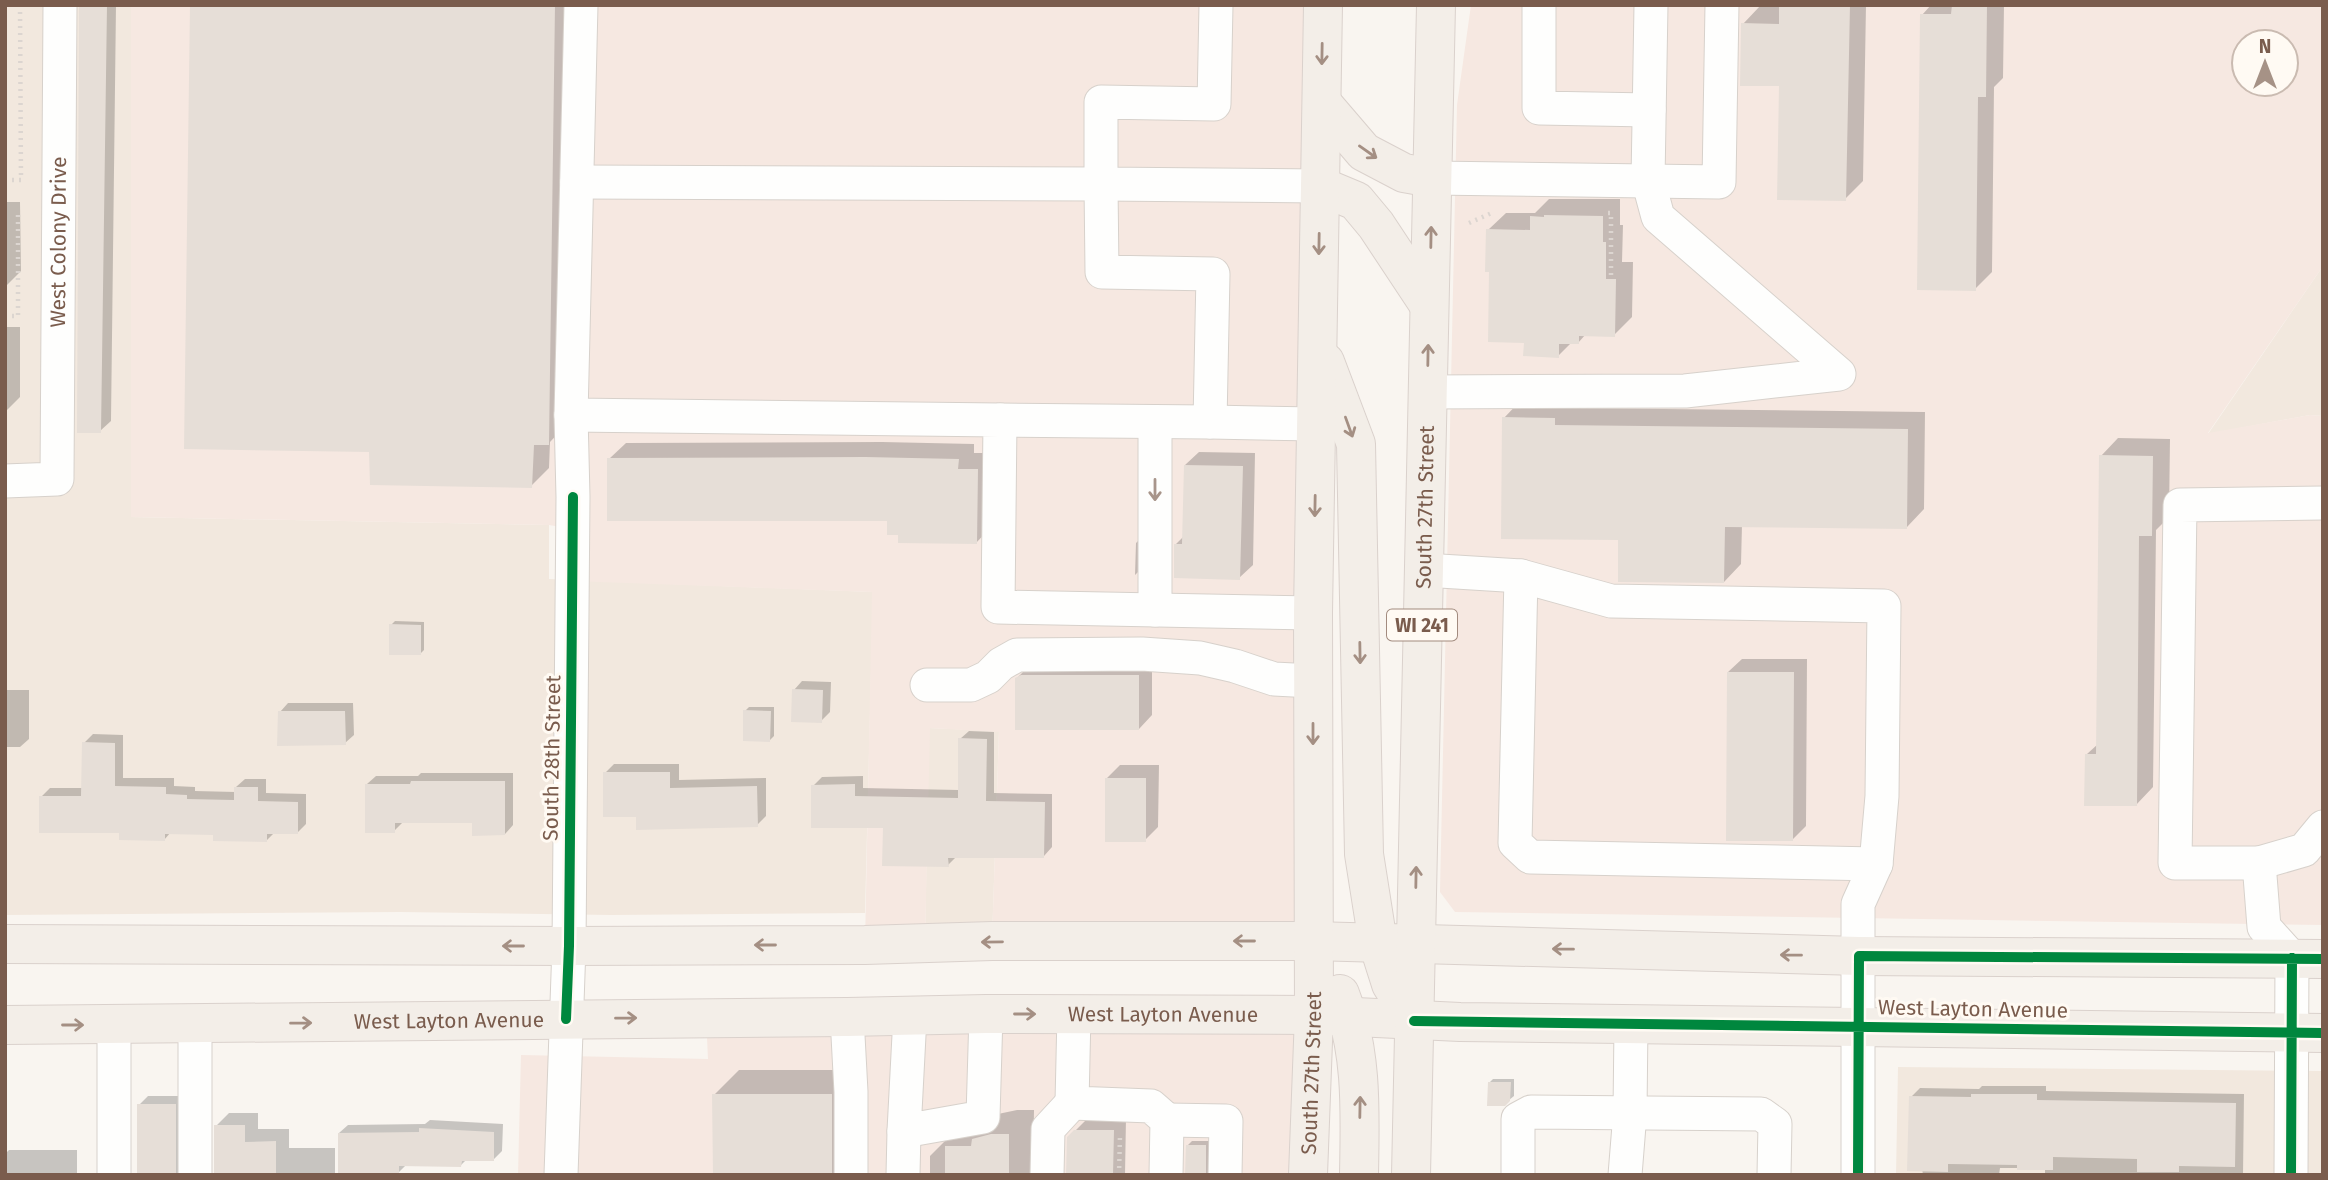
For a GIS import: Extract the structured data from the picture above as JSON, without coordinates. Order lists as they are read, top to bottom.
{
  "streets": {
    "main road": ["South 27th Street", "WI 241", "West Layton Avenue"],
    "street": ["West Colony Drive", "South 28th Street"]
  },
  "crossings": [
    ["South 27th Street", "West Layton Avenue"],
    ["South 28th Street", "West Layton Avenue"]
  ],
  "north": "top"
}
